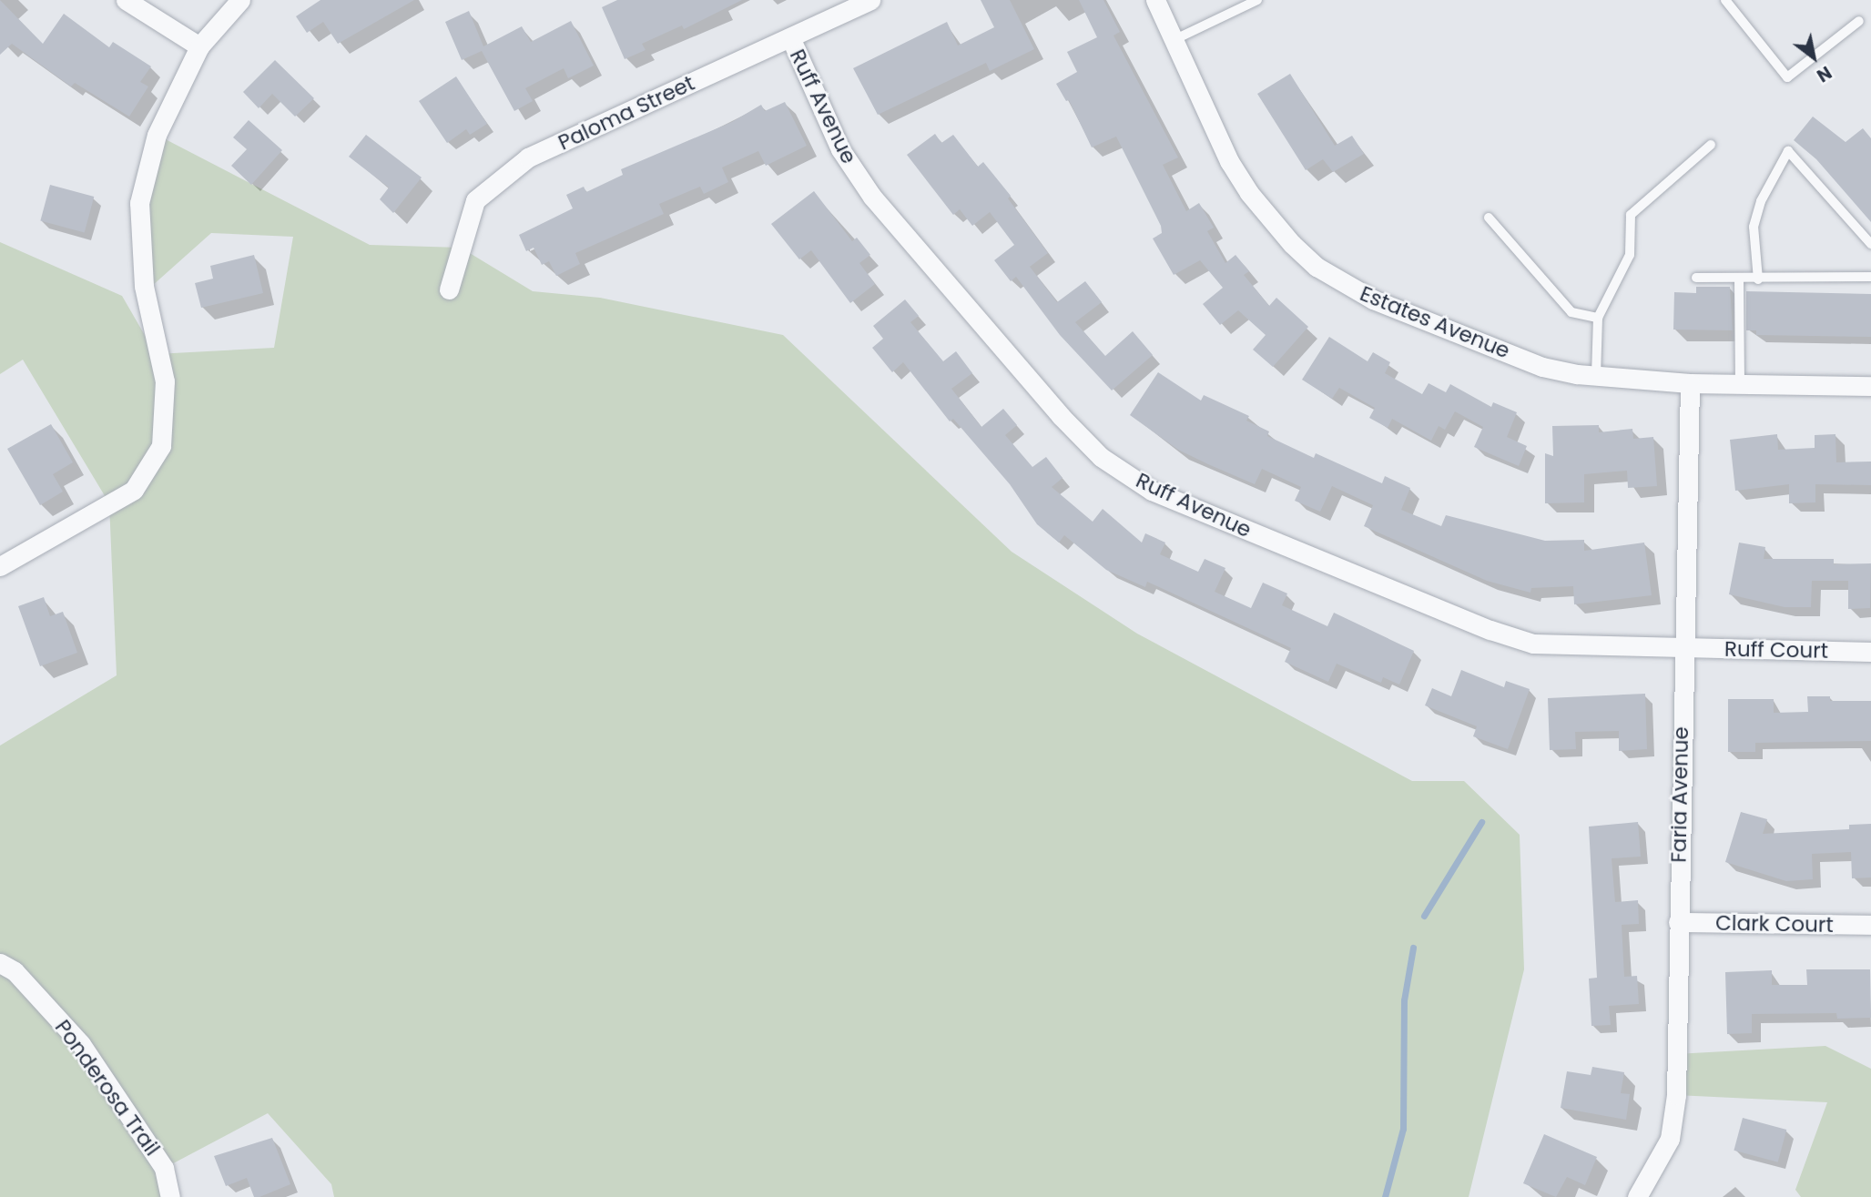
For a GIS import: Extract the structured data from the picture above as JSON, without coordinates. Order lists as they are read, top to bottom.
{
  "streets": {
    "street": [
      "Ruff Avenue",
      "Paloma Street",
      "Estates Avenue",
      "Ruff Court",
      "Faria Avenue",
      "Clark Court",
      "Ponderosa Trail"
    ]
  },
  "crossings": [
    ["Ruff Avenue", "Paloma Street"],
    ["Ruff Avenue", "Ruff Court"],
    ["Ruff Avenue", "Faria Avenue"],
    ["Estates Avenue", "Faria Avenue"],
    ["Ruff Court", "Faria Avenue"],
    ["Faria Avenue", "Clark Court"]
  ],
  "north": "bottom right"
}
